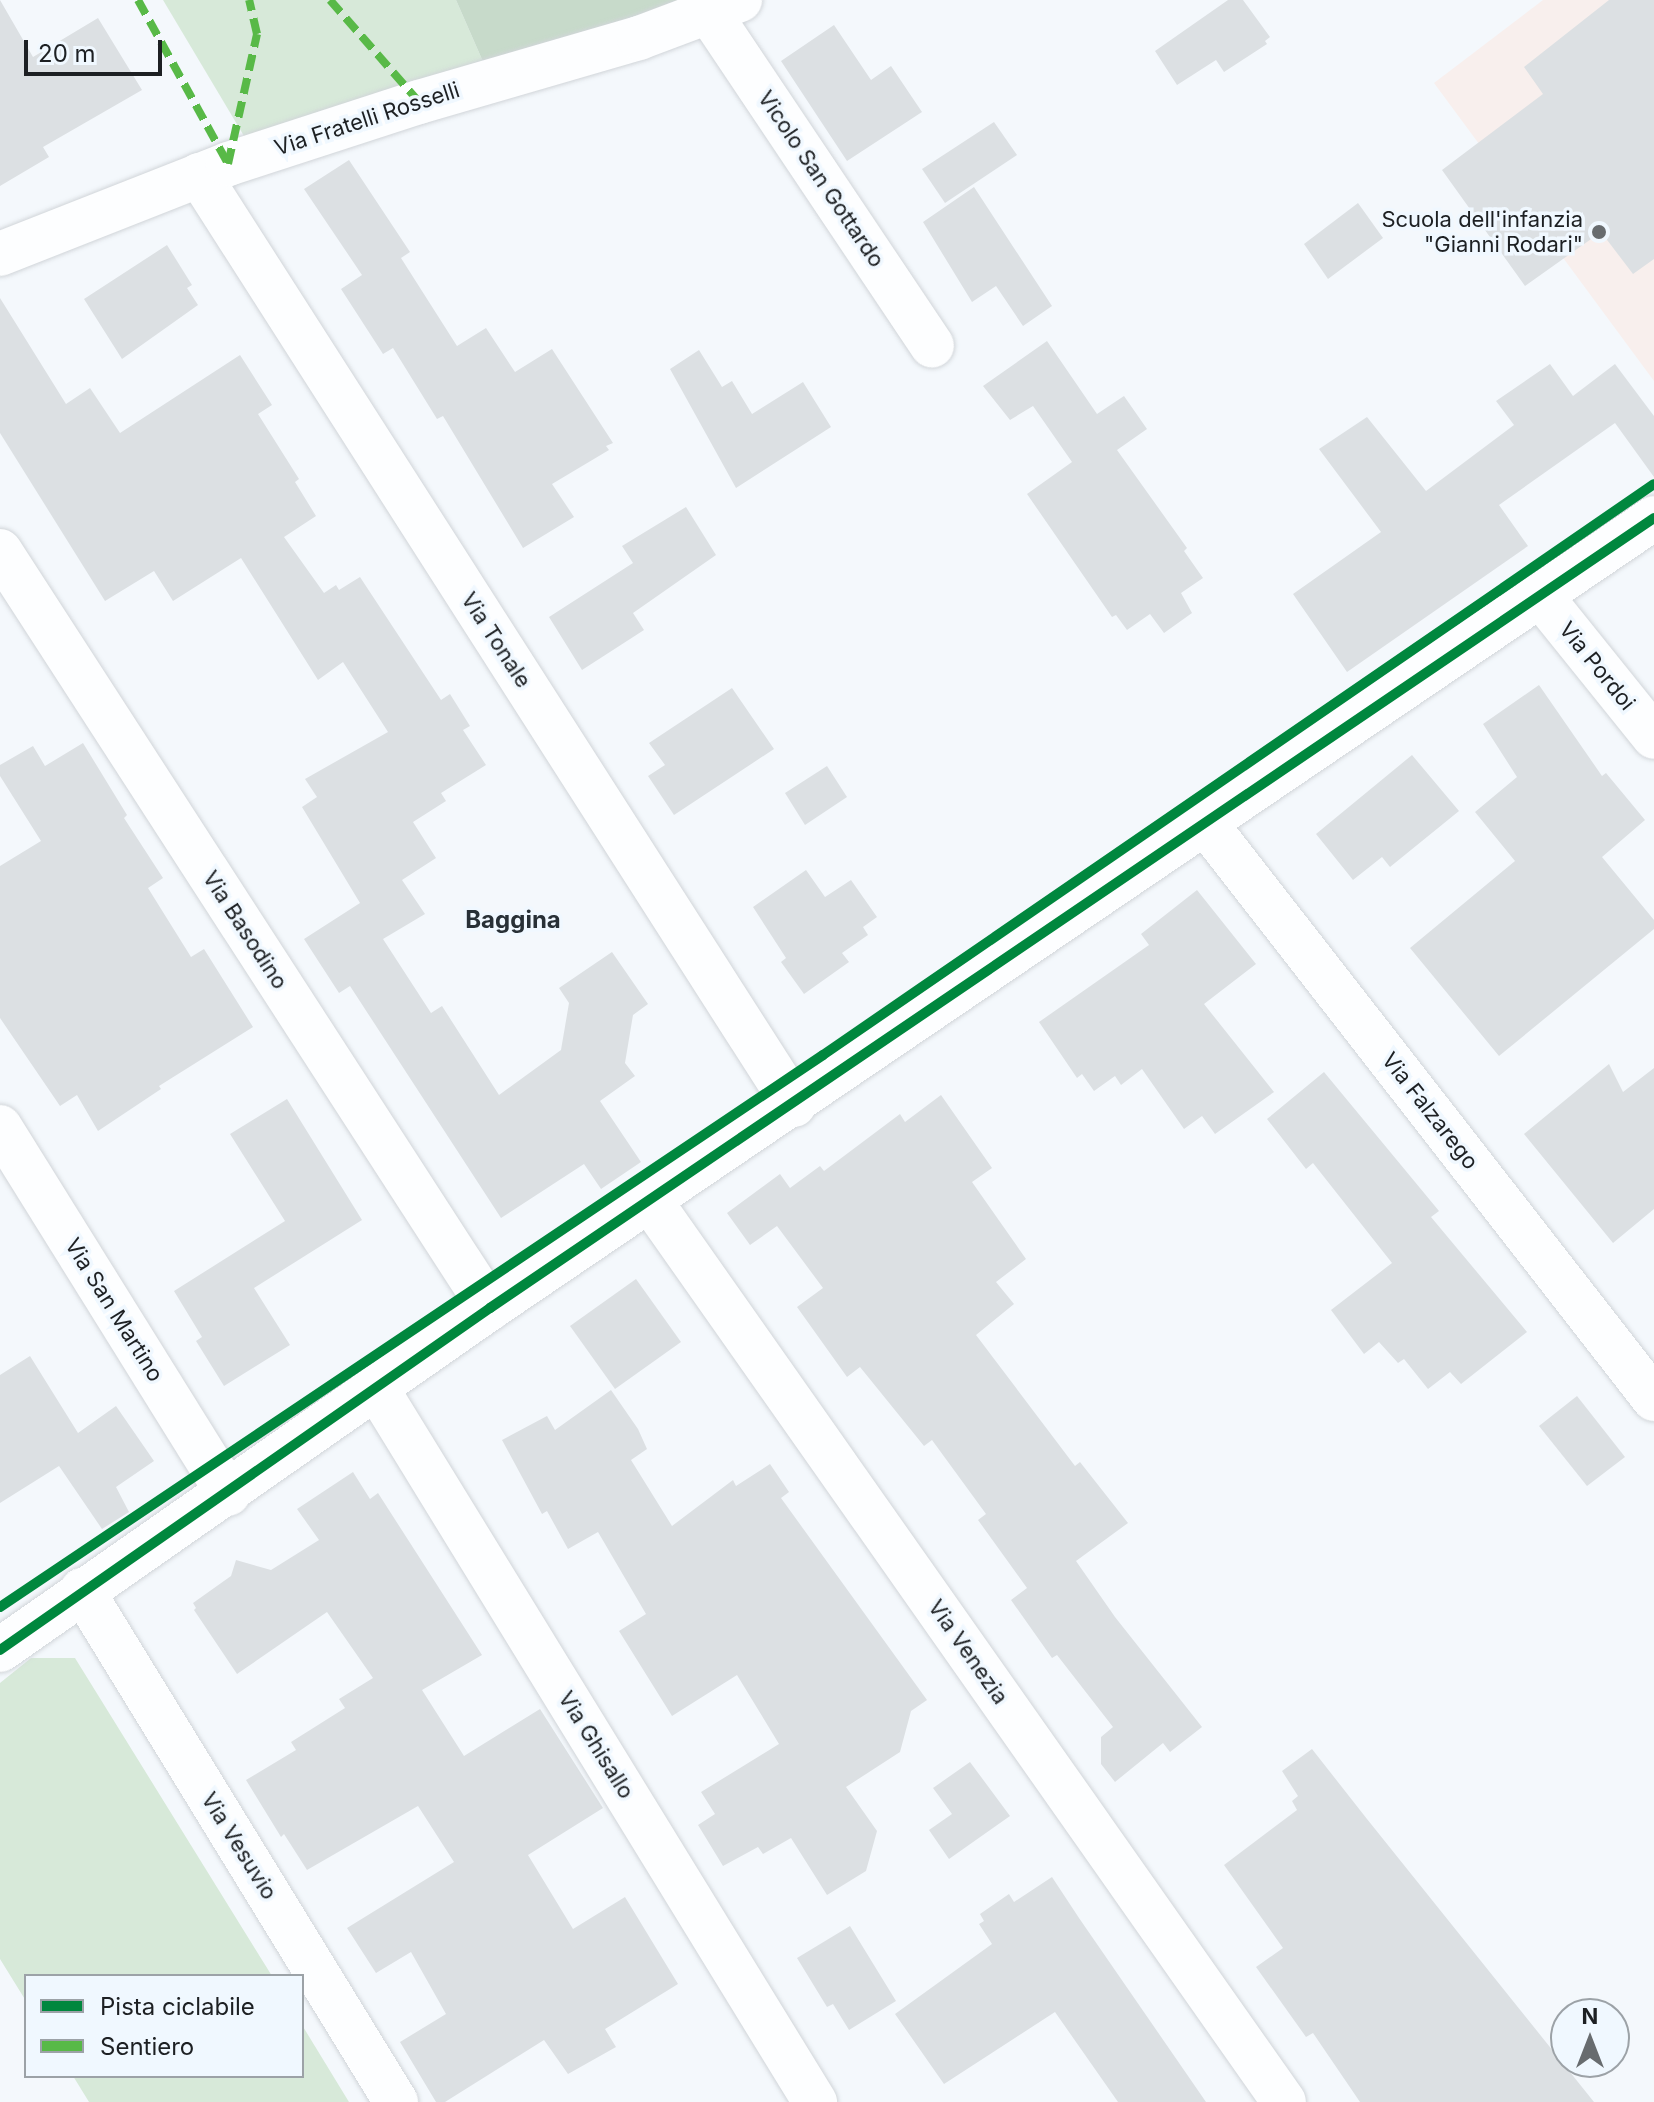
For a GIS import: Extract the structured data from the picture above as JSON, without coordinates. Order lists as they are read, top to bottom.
{
  "streets": {
    "street": [
      "Via Fratelli Rosselli",
      "Vicolo San Gottardo",
      "Via Tonale",
      "Via Pordoi",
      "Via Basodino",
      "Via Falzarego",
      "Via San Martino",
      "Via Venezia",
      "Via Ghisallo",
      "Via Vesuvio"
    ]
  },
  "crossings": [
    ["Via Fratelli Rosselli", "Vicolo San Gottardo"],
    ["Via Fratelli Rosselli", "Via Tonale"]
  ],
  "districts": ["Baggina"],
  "places": ["Scuola dell'infanzia \"Gianni Rodari\""],
  "legend": ["Pista ciclabile", "Sentiero"],
  "scale_bar": "20 m",
  "north": "top"
}
